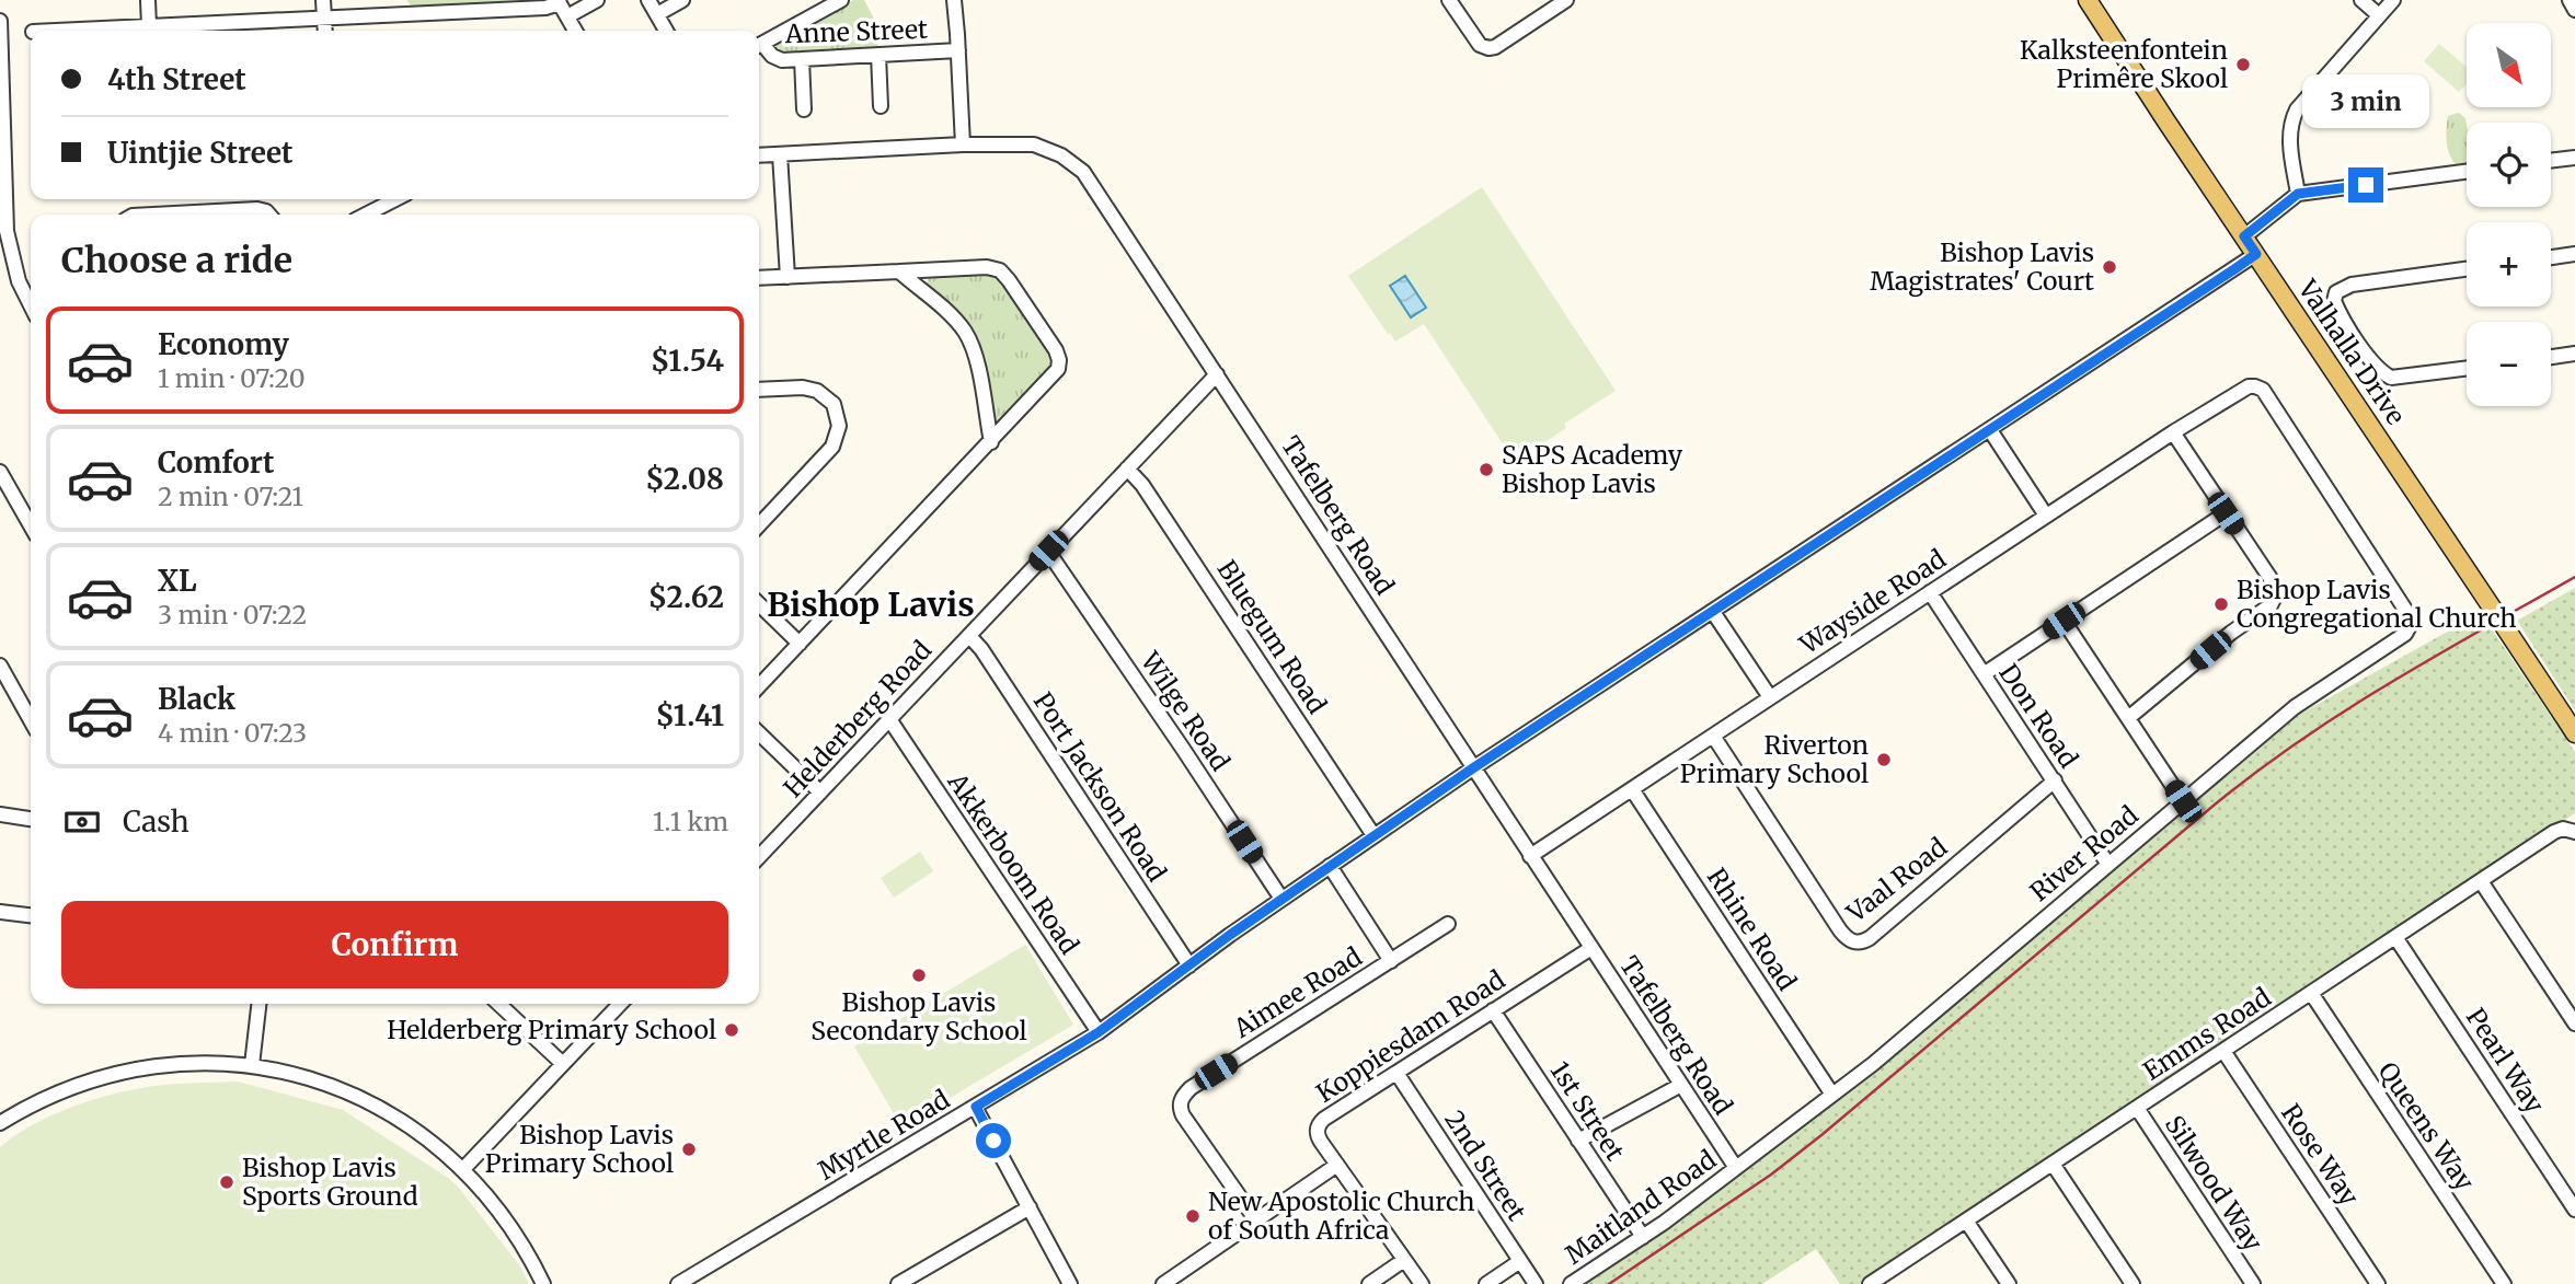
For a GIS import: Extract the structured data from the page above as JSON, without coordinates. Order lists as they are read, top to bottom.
{
  "streets": {
    "main road": ["Valhalla Drive"],
    "street": [
      "Anne Street",
      "Tafelberg Road",
      "Wayside Road",
      "Bluegum Road",
      "Wilge Road",
      "Don Road",
      "Helderberg Road",
      "Port Jackson Road",
      "River Road",
      "Akkerboom Road",
      "Vaal Road",
      "Rhine Road",
      "Aimee Road",
      "Emms Road",
      "Koppiesdam Road",
      "Pearl Way",
      "1st Street",
      "Queens Way",
      "Myrtle Road",
      "Rose Way",
      "2nd Street",
      "Silwood Way",
      "Maitland Road"
    ]
  },
  "crossings": [
    ["Valhalla Drive", "Myrtle Road"],
    ["Tafelberg Road", "Wayside Road"],
    ["Tafelberg Road", "Helderberg Road"],
    ["Tafelberg Road", "River Road"],
    ["Tafelberg Road", "Koppiesdam Road"],
    ["Tafelberg Road", "Myrtle Road"],
    ["Tafelberg Road", "Maitland Road"],
    ["Wayside Road", "Don Road"],
    ["Wayside Road", "River Road"],
    ["Wayside Road", "Vaal Road"],
    ["Wayside Road", "Rhine Road"],
    ["Bluegum Road", "Helderberg Road"],
    ["Bluegum Road", "Myrtle Road"],
    ["Wilge Road", "Helderberg Road"],
    ["Wilge Road", "Myrtle Road"],
    ["Don Road", "River Road"],
    ["Don Road", "Vaal Road"],
    ["Helderberg Road", "Port Jackson Road"],
    ["Helderberg Road", "Akkerboom Road"],
    ["Port Jackson Road", "Myrtle Road"],
    ["River Road", "Rhine Road"],
    ["River Road", "Maitland Road"],
    ["Akkerboom Road", "Myrtle Road"],
    ["Emms Road", "Pearl Way"],
    ["Emms Road", "Queens Way"],
    ["Emms Road", "Rose Way"],
    ["Emms Road", "Silwood Way"],
    ["Koppiesdam Road", "1st Street"],
    ["Koppiesdam Road", "2nd Street"],
    ["1st Street", "Maitland Road"]
  ],
  "districts": ["Bishop Lavis"],
  "places": [
    "Kalksteenfontein Primêre Skool",
    "Bishop Lavis Magistrates' Court",
    "SAPS Academy Bishop Lavis",
    "Bishop Lavis Congregational Church",
    "Riverton Primary School",
    "Bishop Lavis Secondary School",
    "Helderberg Primary School",
    "Bishop Lavis Primary School",
    "Bishop Lavis Sports Ground",
    "New Apostolic Church of South Africa"
  ],
  "north": "bottom right",
  "page": {
    "map_buttons": ["+", "−"],
    "banner": ["4th Street", "Uintjie Street"],
    "bubble": "3 min",
    "heading": "Choose a ride",
    "list": [
      {
        "name": "Economy",
        "note": "1 min · 07:20",
        "value": "$1.54"
      },
      {
        "name": "Comfort",
        "note": "2 min · 07:21",
        "value": "$2.08"
      },
      {
        "name": "XL",
        "note": "3 min · 07:22",
        "value": "$2.62"
      },
      {
        "name": "Black",
        "note": "4 min · 07:23",
        "value": "$1.41"
      }
    ],
    "pay": ["Cash", "1.1 km"],
    "buttons": "Confirm"
  }
}
